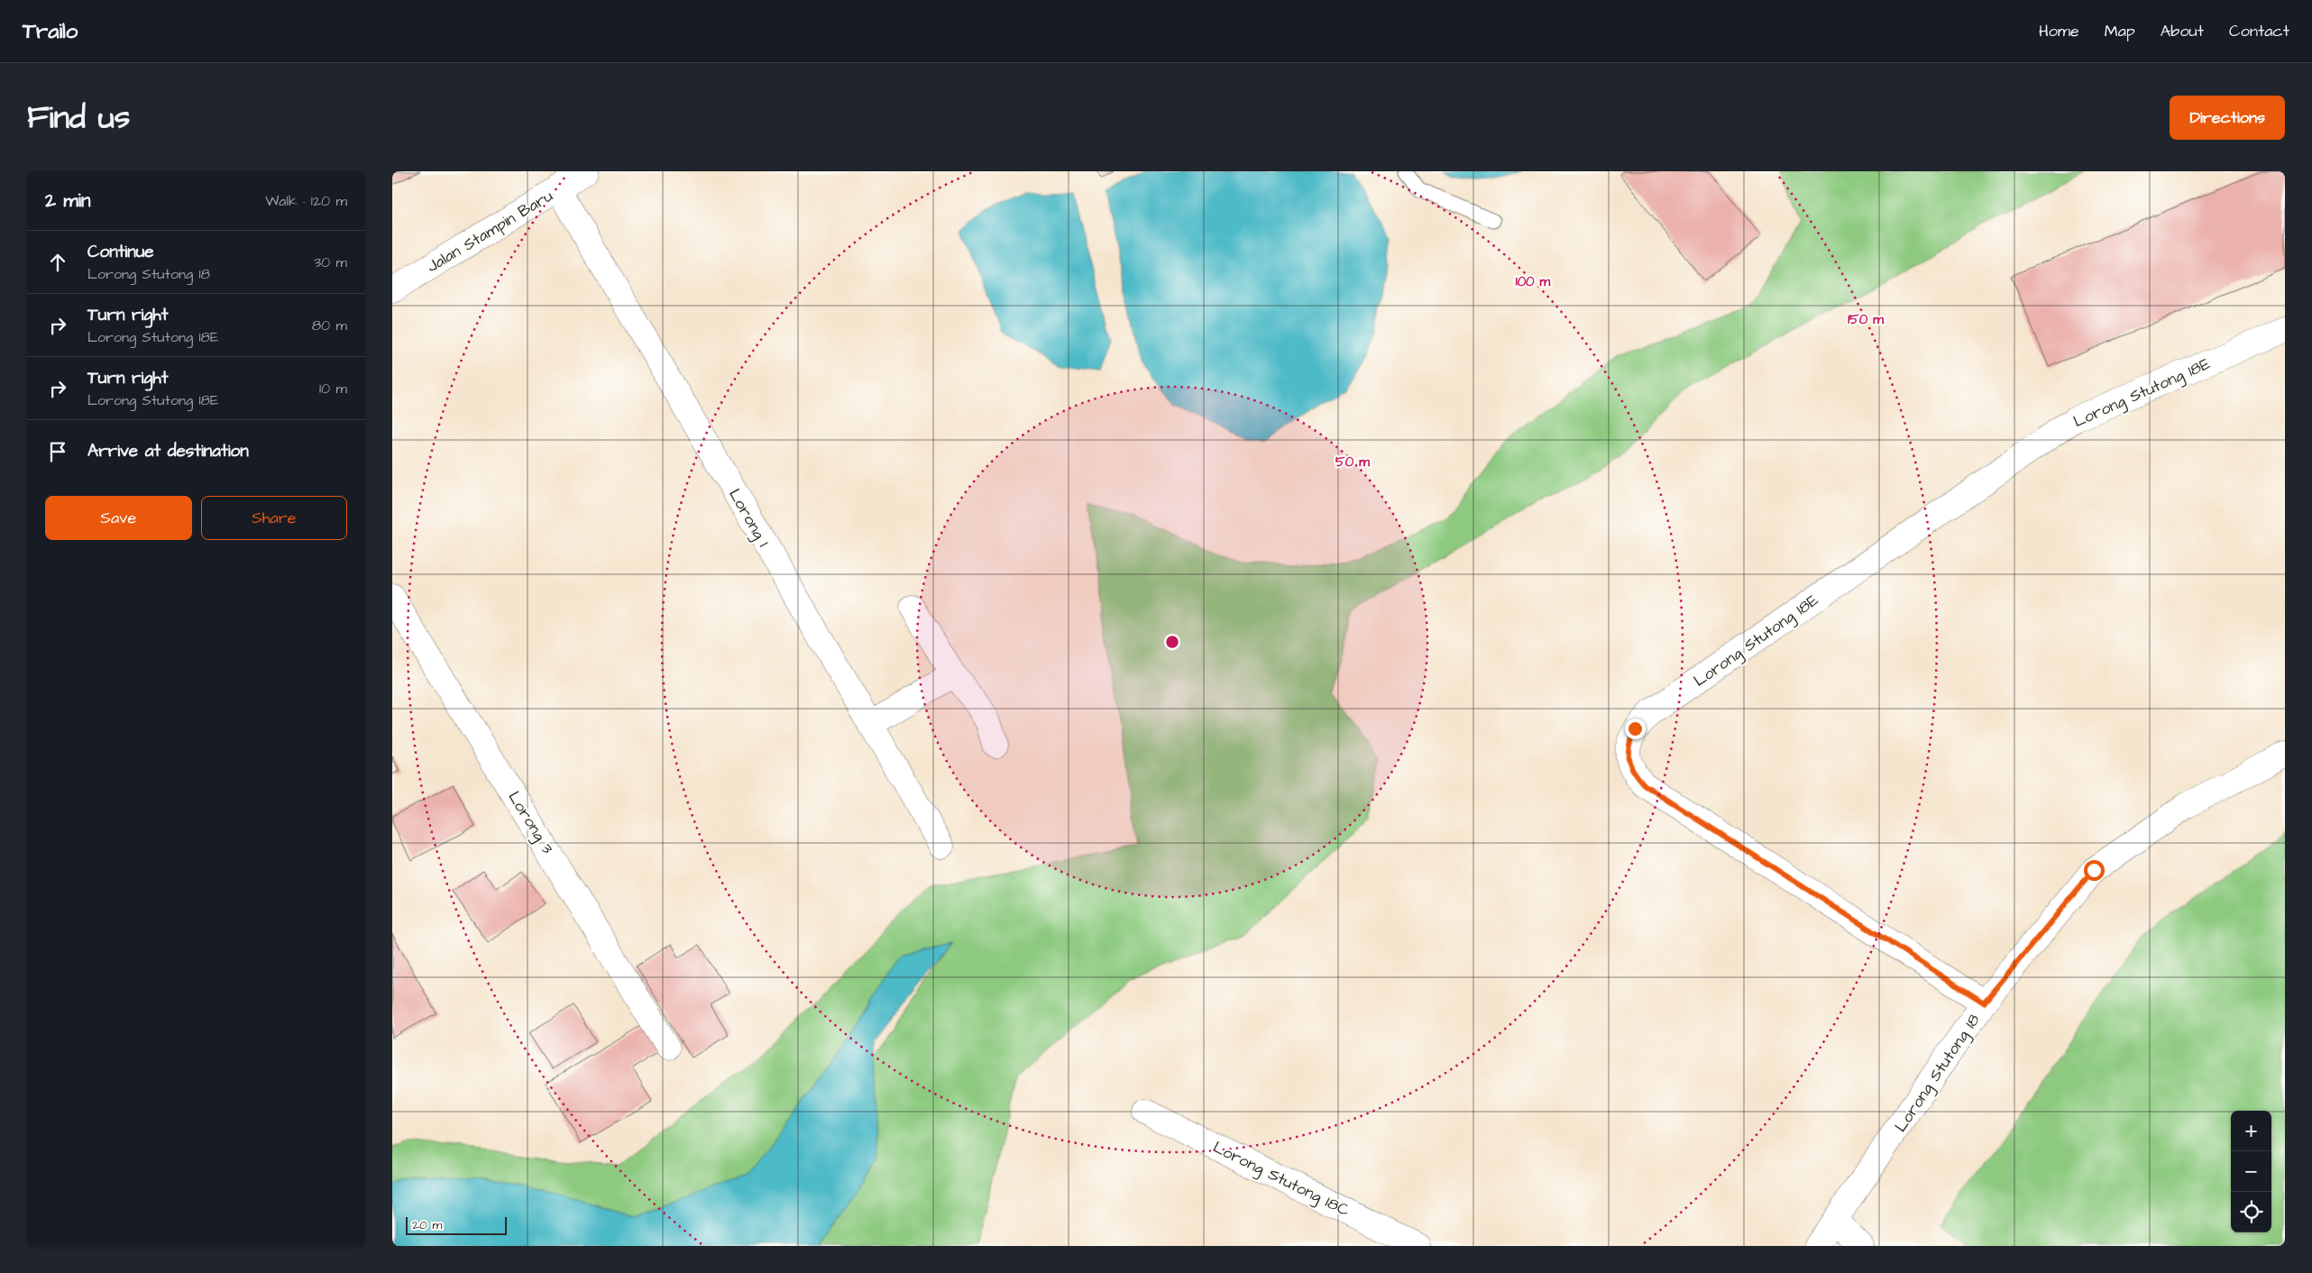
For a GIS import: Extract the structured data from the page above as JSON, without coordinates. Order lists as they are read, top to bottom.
{
  "streets": {
    "street": [
      "Jalan Stampin Baru",
      "Lorong Stutong 18E",
      "Lorong 1",
      "Lorong 3",
      "Lorong Stutong 18",
      "Lorong Stutong 18C"
    ]
  },
  "crossings": [
    ["Jalan Stampin Baru", "Lorong 1"],
    ["Lorong Stutong 18E", "Lorong Stutong 18"]
  ],
  "scale_bar": "20 m",
  "page": {
    "header": "Trailo",
    "nav": [
      "Home",
      "Map",
      "About",
      "Contact"
    ],
    "title": "Find us",
    "buttons": [
      "Directions",
      ["Save", "Share"]
    ],
    "heading": ["2 min", "Walk · 120 m"],
    "list": [
      ["Continue", "Lorong Stutong 18", "30 m"],
      ["Turn right", "Lorong Stutong 18E", "80 m"],
      ["Turn right", "Lorong Stutong 18E", "10 m"],
      "Arrive at destination"
    ],
    "map_buttons": ["+", "−"],
    "scale": "20 m"
  },
  "rings": ["100 m", "150 m", "50 m"]
}
